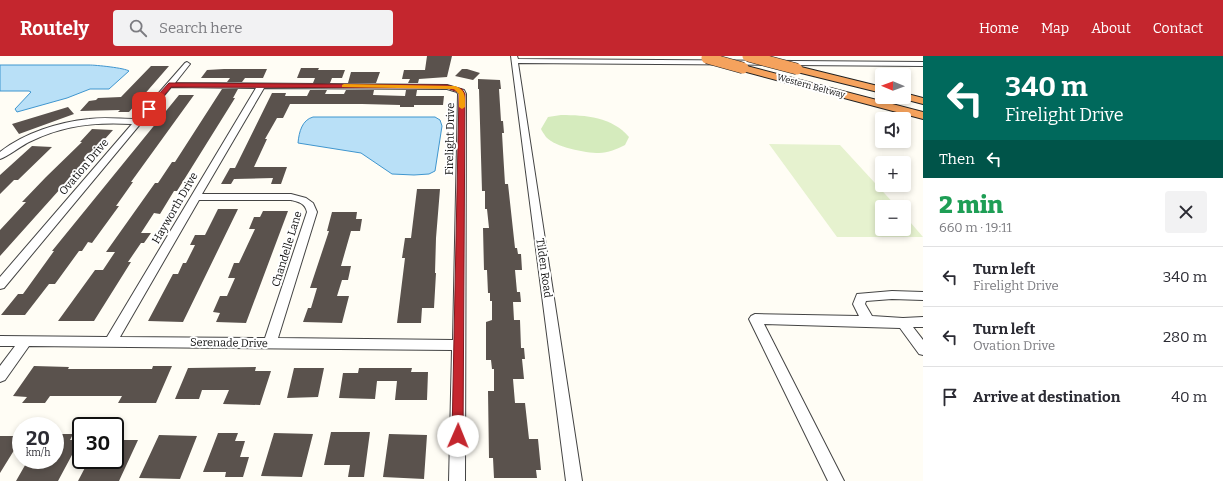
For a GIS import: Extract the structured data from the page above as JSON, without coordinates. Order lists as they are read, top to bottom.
{
  "streets": {
    "highway": ["Western Beltway"],
    "street": [
      "Firelight Drive",
      "Ovation Drive",
      "Hayworth Drive",
      "Chandelle Lane",
      "Tilden Road",
      "Serenade Drive"
    ]
  },
  "crossings": [
    ["Firelight Drive", "Ovation Drive"],
    ["Firelight Drive", "Hayworth Drive"],
    ["Firelight Drive", "Serenade Drive"],
    ["Hayworth Drive", "Chandelle Lane"],
    ["Hayworth Drive", "Serenade Drive"],
    ["Chandelle Lane", "Serenade Drive"]
  ],
  "north": "left",
  "page": {
    "header": "Routely",
    "search": "Search here",
    "nav": [
      "Home",
      "Map",
      "About",
      "Contact"
    ],
    "turn": ["340 m", "Firelight Drive"],
    "map_buttons": ["+", "−"],
    "then": "Then",
    "heading": ["2 min", "660 m · 19:11"],
    "list": [
      {
        "name": "Turn left",
        "note": "Firelight Drive",
        "value": "340 m"
      },
      {
        "name": "Turn left",
        "note": "Ovation Drive",
        "value": "280 m"
      },
      {
        "name": "Arrive at destination",
        "value": "40 m"
      }
    ],
    "speed": "20 km/h",
    "limit": "30"
  }
}
